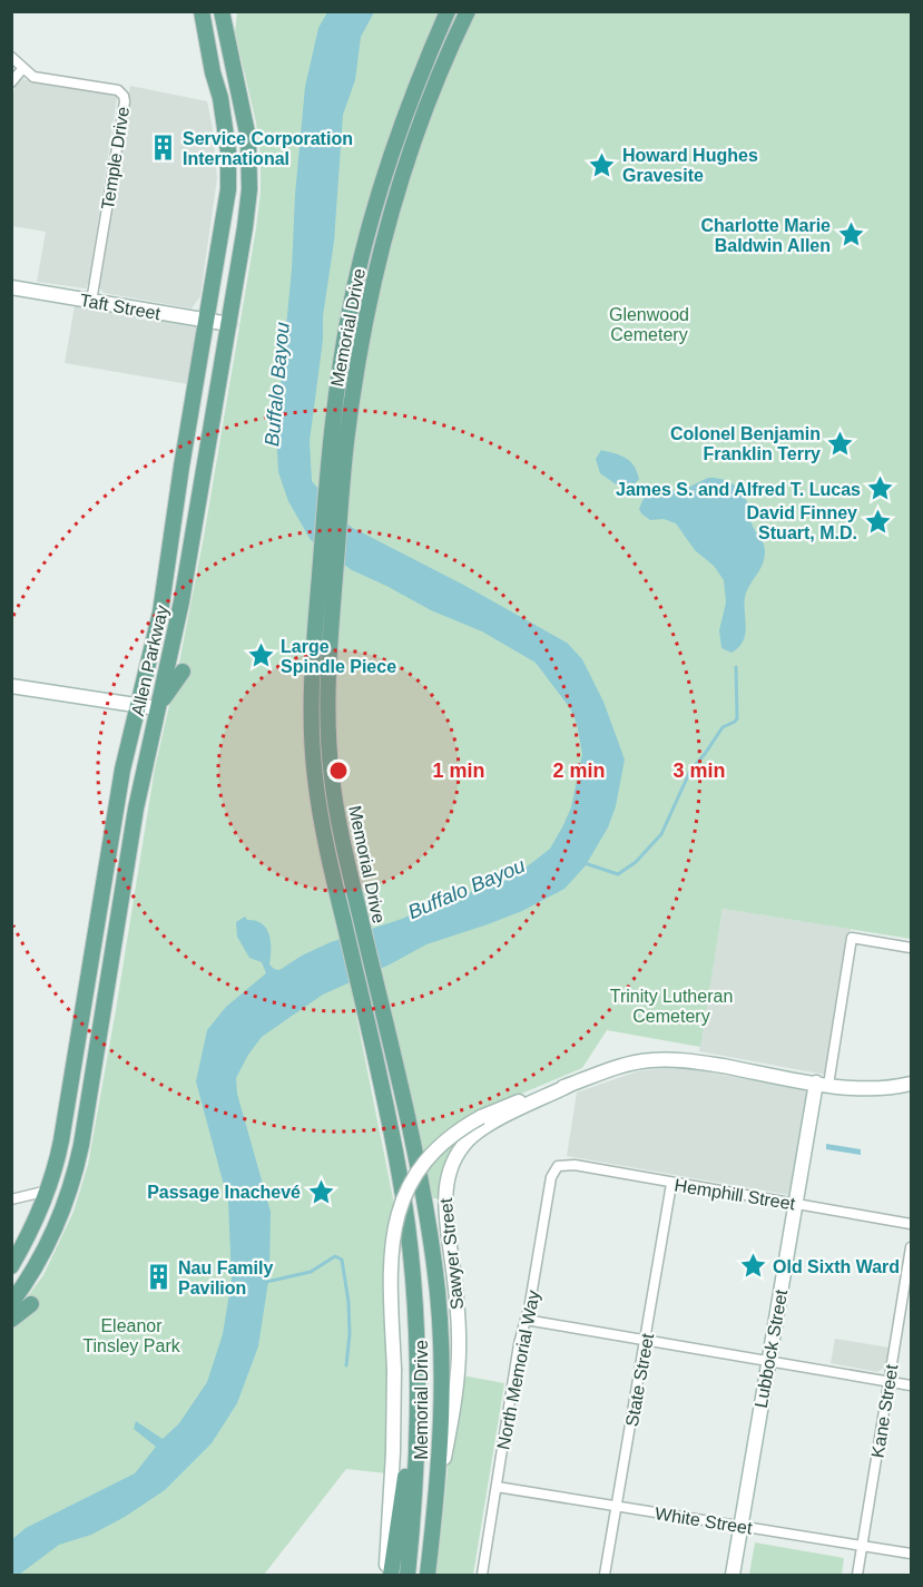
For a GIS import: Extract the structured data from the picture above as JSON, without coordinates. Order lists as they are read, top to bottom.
{
  "streets": {
    "main road": ["Memorial Drive", "Allen Parkway"],
    "street": [
      "Temple Drive",
      "Taft Street",
      "Hemphill Street",
      "Sawyer Street",
      "Lubbock Street",
      "North Memorial Way",
      "State Street",
      "Kane Street",
      "White Street"
    ]
  },
  "crossings": [
    ["Temple Drive", "Taft Street"],
    ["Taft Street", "Allen Parkway"],
    ["Memorial Drive", "Sawyer Street"],
    ["Hemphill Street", "Lubbock Street"],
    ["Hemphill Street", "North Memorial Way"],
    ["Hemphill Street", "State Street"],
    ["Sawyer Street", "Lubbock Street"],
    ["Lubbock Street", "White Street"],
    ["North Memorial Way", "White Street"],
    ["State Street", "White Street"],
    ["Kane Street", "White Street"]
  ],
  "water": ["Buffalo Bayou"],
  "parks": ["Glenwood Cemetery", "Trinity Lutheran Cemetery", "Eleanor Tinsley Park"],
  "places": {
    "building": ["Service Corporation International", "Nau Family Pavilion"],
    "place": [
      "Howard Hughes Gravesite",
      "Charlotte Marie Baldwin Allen",
      "Colonel Benjamin Franklin Terry",
      "James S. and Alfred T. Lucas",
      "David Finney Stuart, M.D.",
      "Large Spindle Piece",
      "Passage Inachevé",
      "Old Sixth Ward"
    ]
  },
  "rings": ["1 min", "2 min", "3 min"]
}
